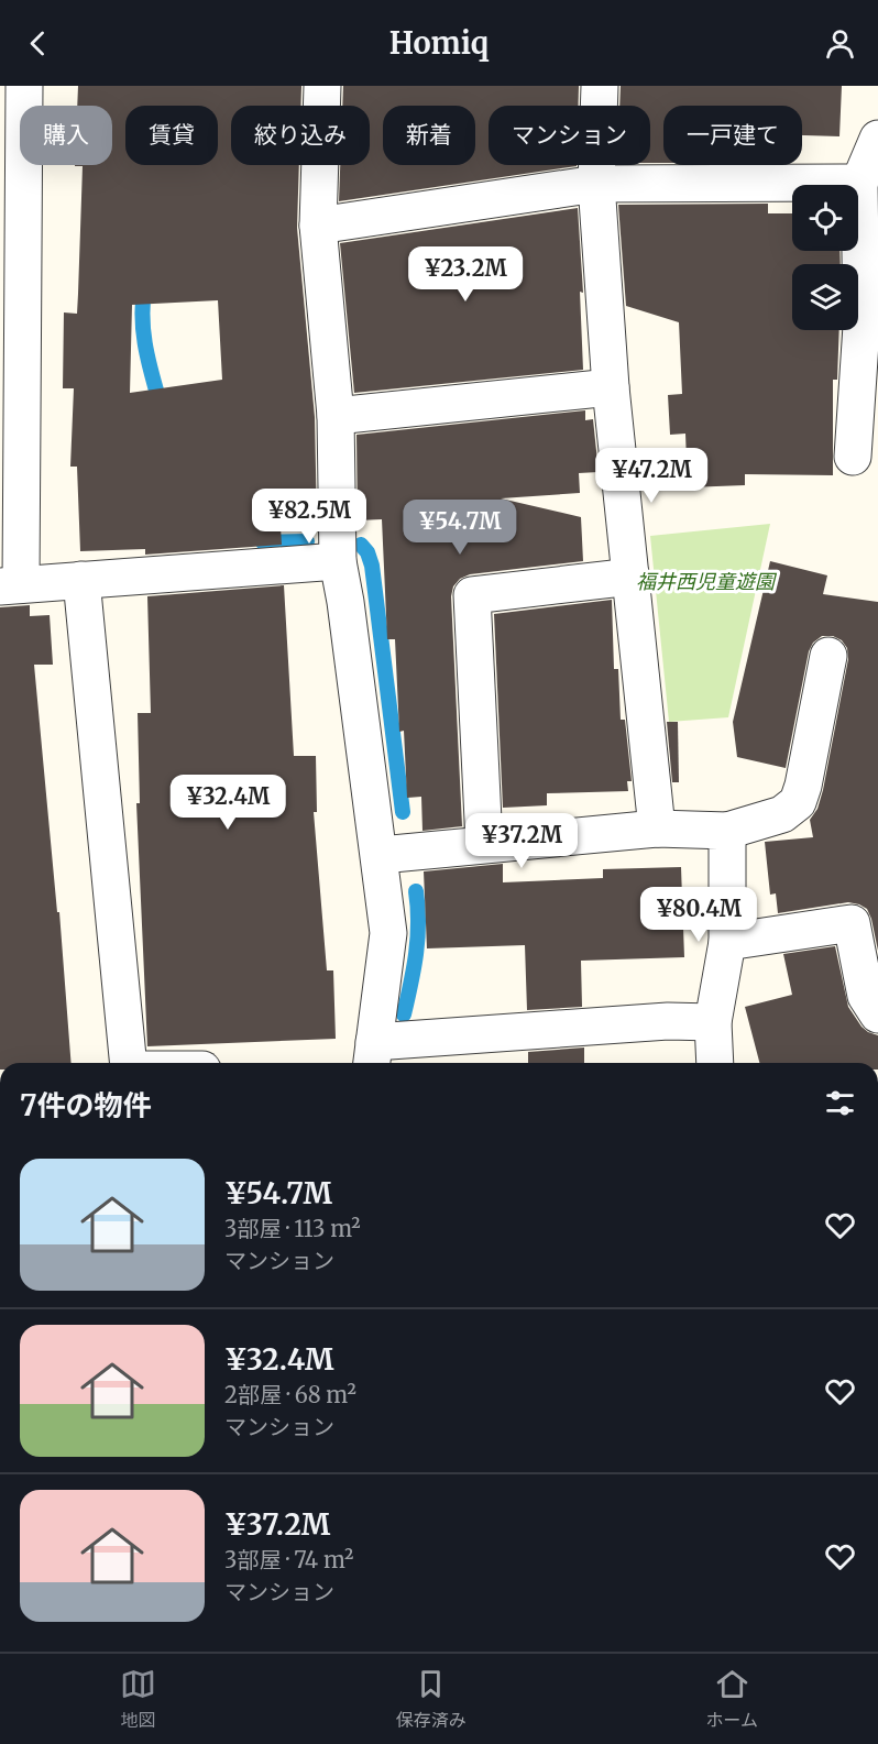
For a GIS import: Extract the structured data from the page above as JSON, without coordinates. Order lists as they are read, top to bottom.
{
  "parks": ["福井西児童遊園"],
  "page": {
    "header": "Homiq",
    "chip": [
      "購入",
      "賃貸",
      "絞り込み",
      "新着",
      "マンション",
      "一戸建て"
    ],
    "price": [
      "¥23.2M",
      "¥47.2M",
      "¥82.5M",
      "¥54.7M",
      "¥32.4M",
      "¥37.2M",
      "¥80.4M"
    ],
    "heading": "7件の物件",
    "list": [
      {
        "name": "¥54.7M",
        "note": "3部屋 · 113 m² · マンション"
      },
      {
        "name": "¥32.4M",
        "note": "2部屋 · 68 m² · マンション"
      },
      {
        "name": "¥37.2M",
        "note": "3部屋 · 74 m² · マンション"
      }
    ],
    "tabs": ["地図", "保存済み", "ホーム"]
  }
}
